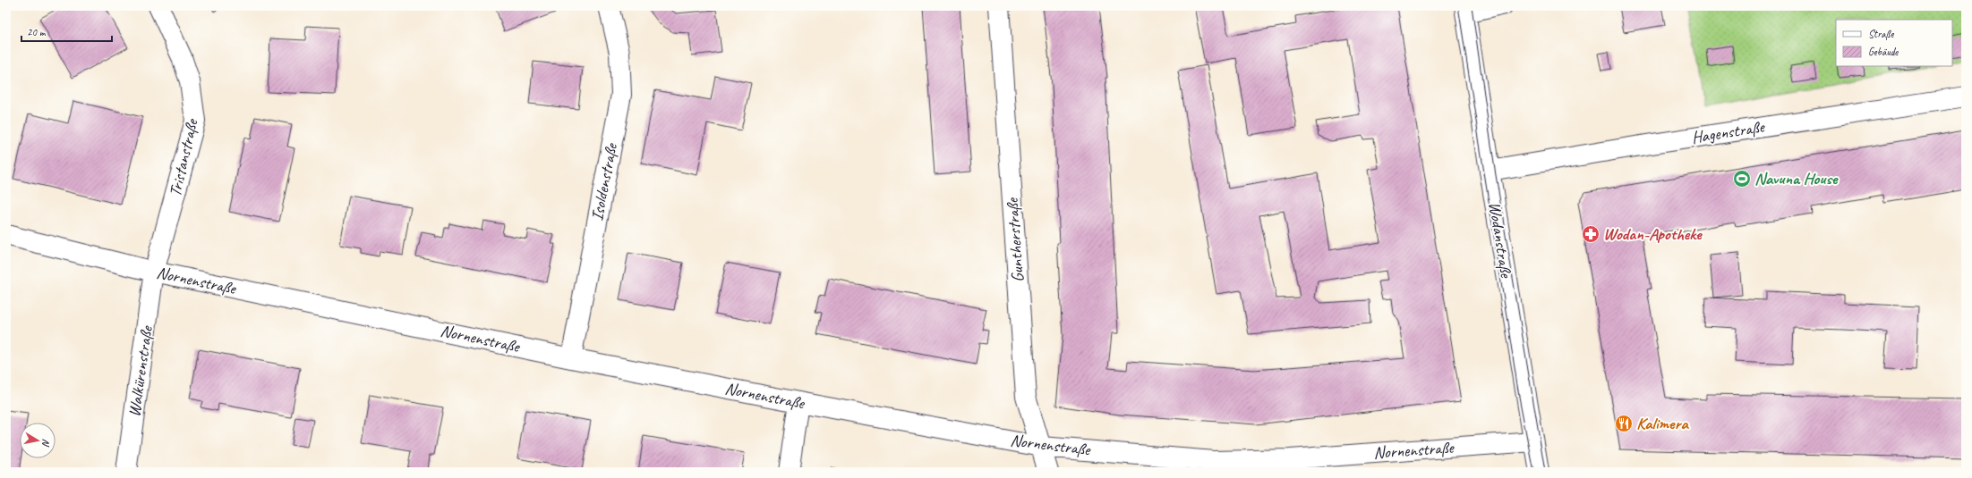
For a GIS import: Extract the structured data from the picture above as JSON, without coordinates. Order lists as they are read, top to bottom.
{
  "streets": {
    "street": [
      "Hagenstraße",
      "Tristanstraße",
      "Isoldenstraße",
      "Wodanstraße",
      "Guntherstraße",
      "Nornenstraße",
      "Walkürenstraße"
    ]
  },
  "crossings": [
    ["Hagenstraße", "Wodanstraße"],
    ["Tristanstraße", "Nornenstraße"],
    ["Tristanstraße", "Walkürenstraße"],
    ["Isoldenstraße", "Nornenstraße"],
    ["Wodanstraße", "Nornenstraße"],
    ["Guntherstraße", "Nornenstraße"],
    ["Nornenstraße", "Walkürenstraße"]
  ],
  "places": {
    "sports": ["Navuna House"],
    "pharmacy": ["Wodan-Apotheke"],
    "restaurant": ["Kalimera"]
  },
  "legend": ["Straße", "Gebäude"],
  "scale_bar": "20 m",
  "north": "right"
}
